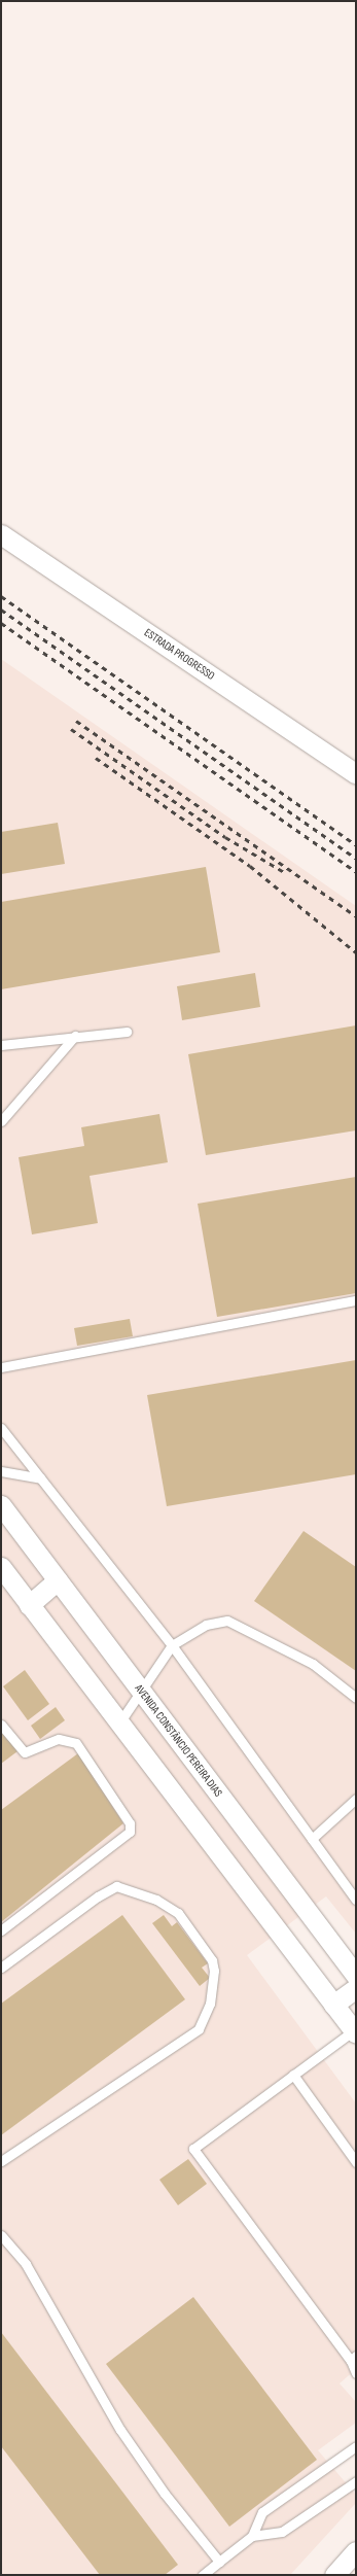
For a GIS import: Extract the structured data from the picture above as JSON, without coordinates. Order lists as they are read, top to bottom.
{
  "streets": {
    "street": ["ESTRADA PROGRESSO", "AVENIDA CONSTÂNCIO PEREIRA DIAS"]
  }
}
